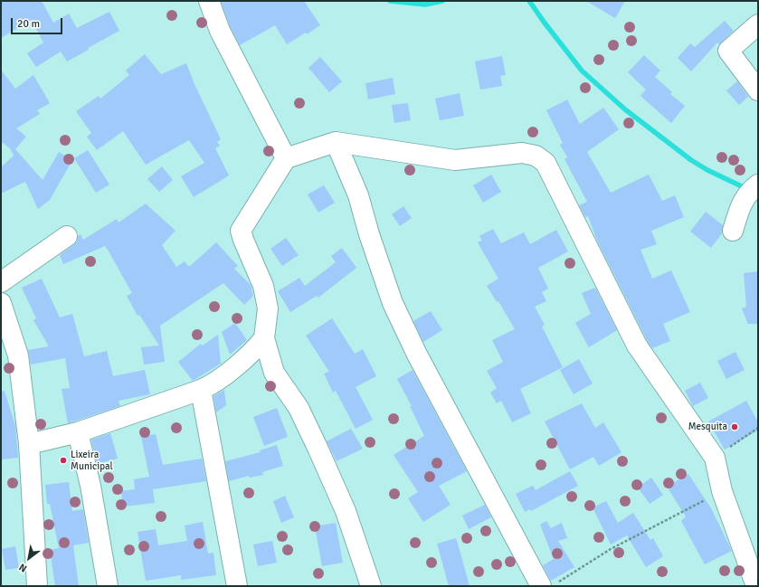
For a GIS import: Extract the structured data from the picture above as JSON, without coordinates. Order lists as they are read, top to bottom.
{
  "places": ["Mesquita", "Lixeira Municipal"],
  "scale_bar": "20 m",
  "north": "bottom left"
}
